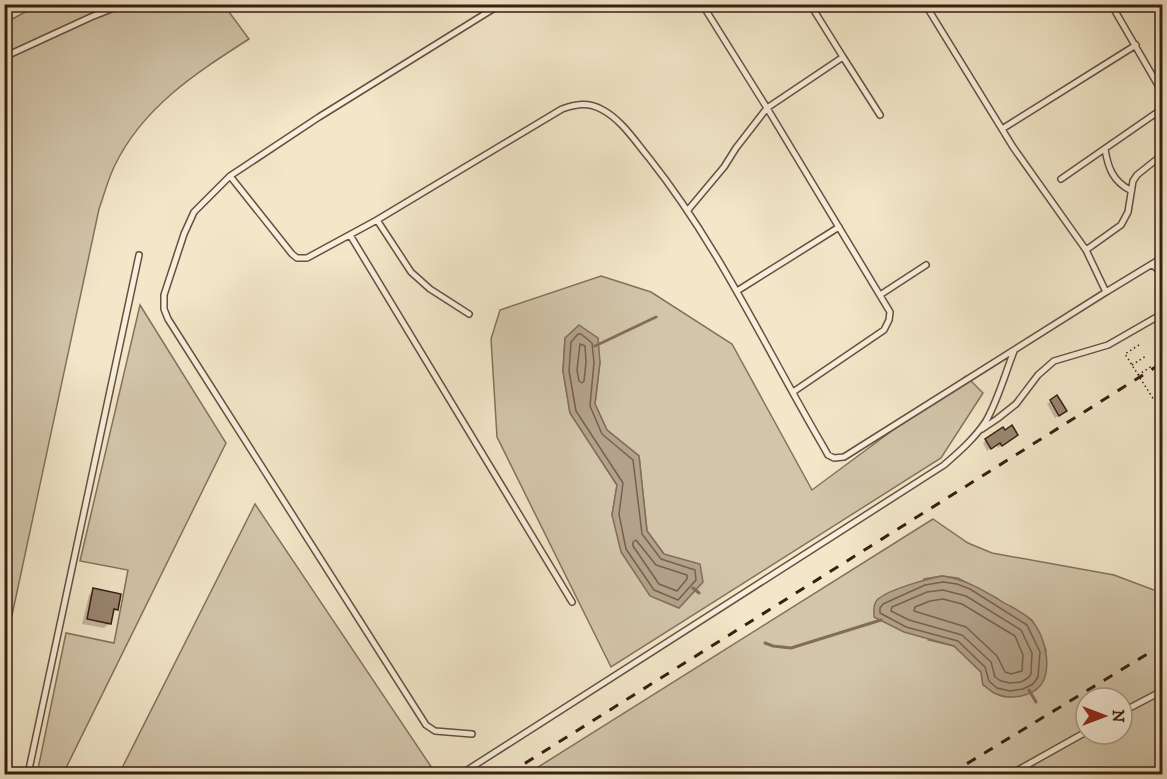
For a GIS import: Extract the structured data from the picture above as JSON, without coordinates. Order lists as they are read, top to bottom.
{
  "north": "right"
}
